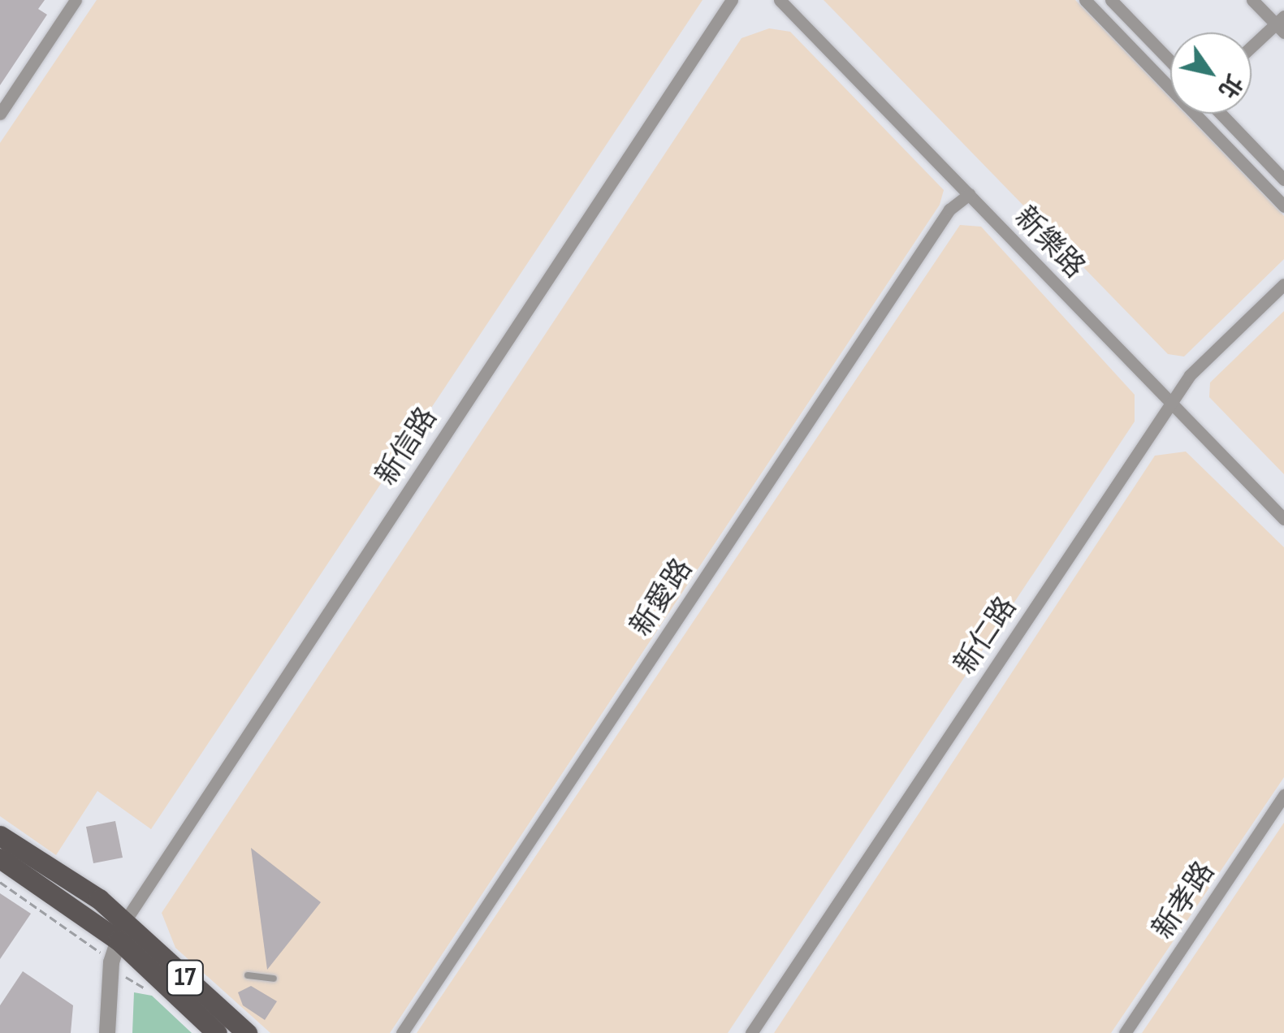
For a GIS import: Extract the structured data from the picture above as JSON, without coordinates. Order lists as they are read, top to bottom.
{
  "streets": {
    "main road": ["17"],
    "street": [
      "新樂路",
      "新信路",
      "新愛路",
      "新仁路",
      "新孝路"
    ]
  },
  "crossings": [
    ["新樂路", "新愛路"],
    ["新樂路", "新仁路"],
    ["新信路", "17"]
  ],
  "north": "bottom right"
}
